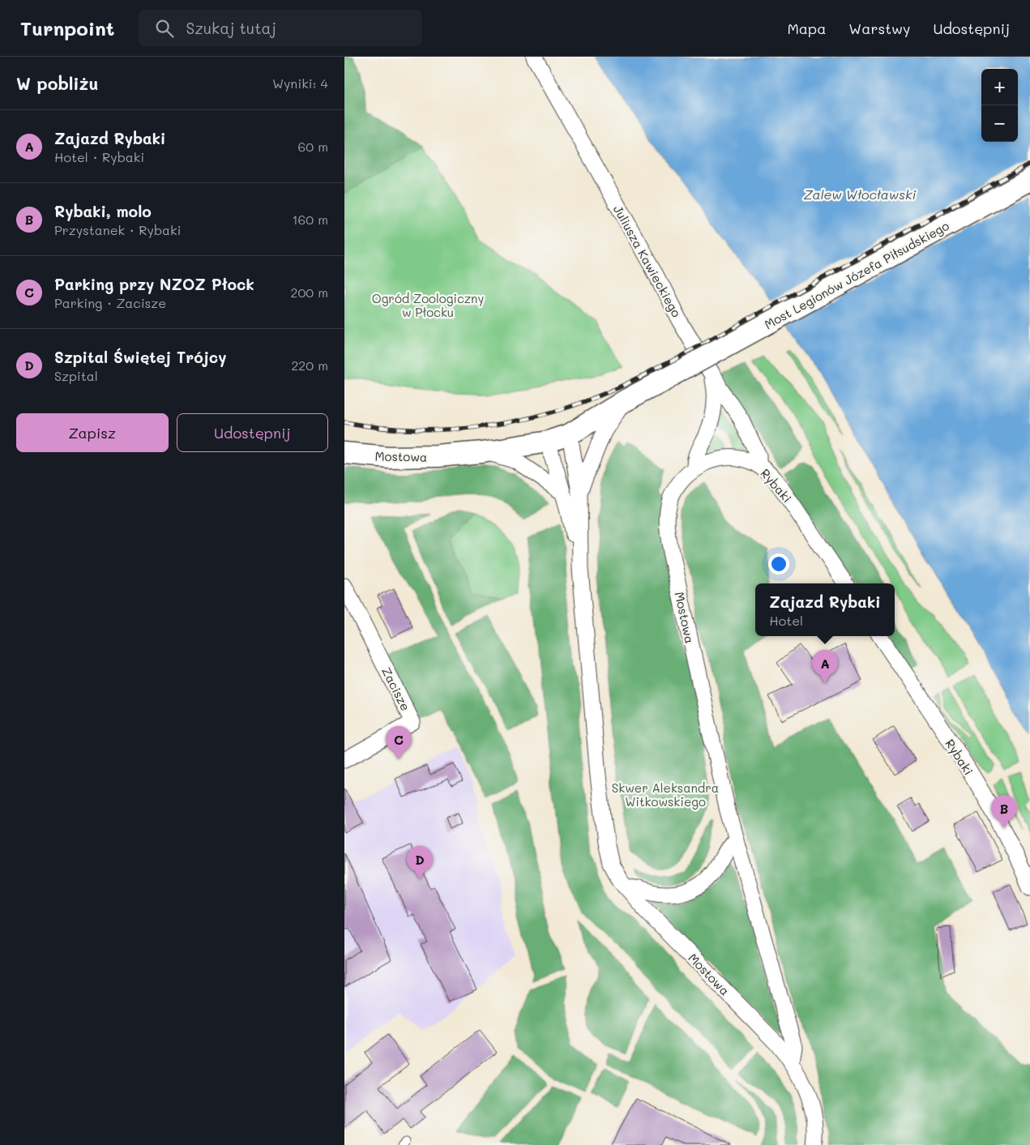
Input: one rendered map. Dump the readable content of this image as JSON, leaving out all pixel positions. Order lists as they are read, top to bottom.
{
  "streets": {
    "main road": ["Most Legionów Józefa Piłsudskiego", "Mostowa"],
    "street": ["Juliusza Kawieckiego", "Rybaki", "Zacisze"]
  },
  "crossings": [
    ["Juliusza Kawieckiego", "Mostowa"],
    ["Juliusza Kawieckiego", "Rybaki"],
    ["Most Legionów Józefa Piłsudskiego", "Mostowa"],
    ["Mostowa", "Rybaki"]
  ],
  "water": ["Zalew Włocławski"],
  "parks": ["Ogród Zoologiczny w Płocku", "Skwer Aleksandra Witkowskiego"],
  "page": {
    "header": "Turnpoint",
    "search": "Szukaj tutaj",
    "nav": ["Mapa", "Warstwy", "Udostępnij"],
    "heading": ["W pobliżu", "Wyniki: 4"],
    "map_buttons": ["+", "−"],
    "list": [
      {
        "mark": "A",
        "name": "Zajazd Rybaki",
        "note": "Hotel · Rybaki",
        "value": "60 m"
      },
      {
        "mark": "B",
        "name": "Rybaki, molo",
        "note": "Przystanek · Rybaki",
        "value": "160 m"
      },
      {
        "mark": "C",
        "name": "Parking przy NZOZ Płock",
        "note": "Parking · Zacisze",
        "value": "200 m"
      },
      {
        "mark": "D",
        "name": "Szpital Świętej Trójcy",
        "note": "Szpital",
        "value": "220 m"
      }
    ],
    "buttons": ["Zapisz", "Udostępnij"],
    "popup": ["Zajazd Rybaki", "Hotel"],
    "pins": [
      "A",
      "C",
      "B",
      "D"
    ]
  }
}
